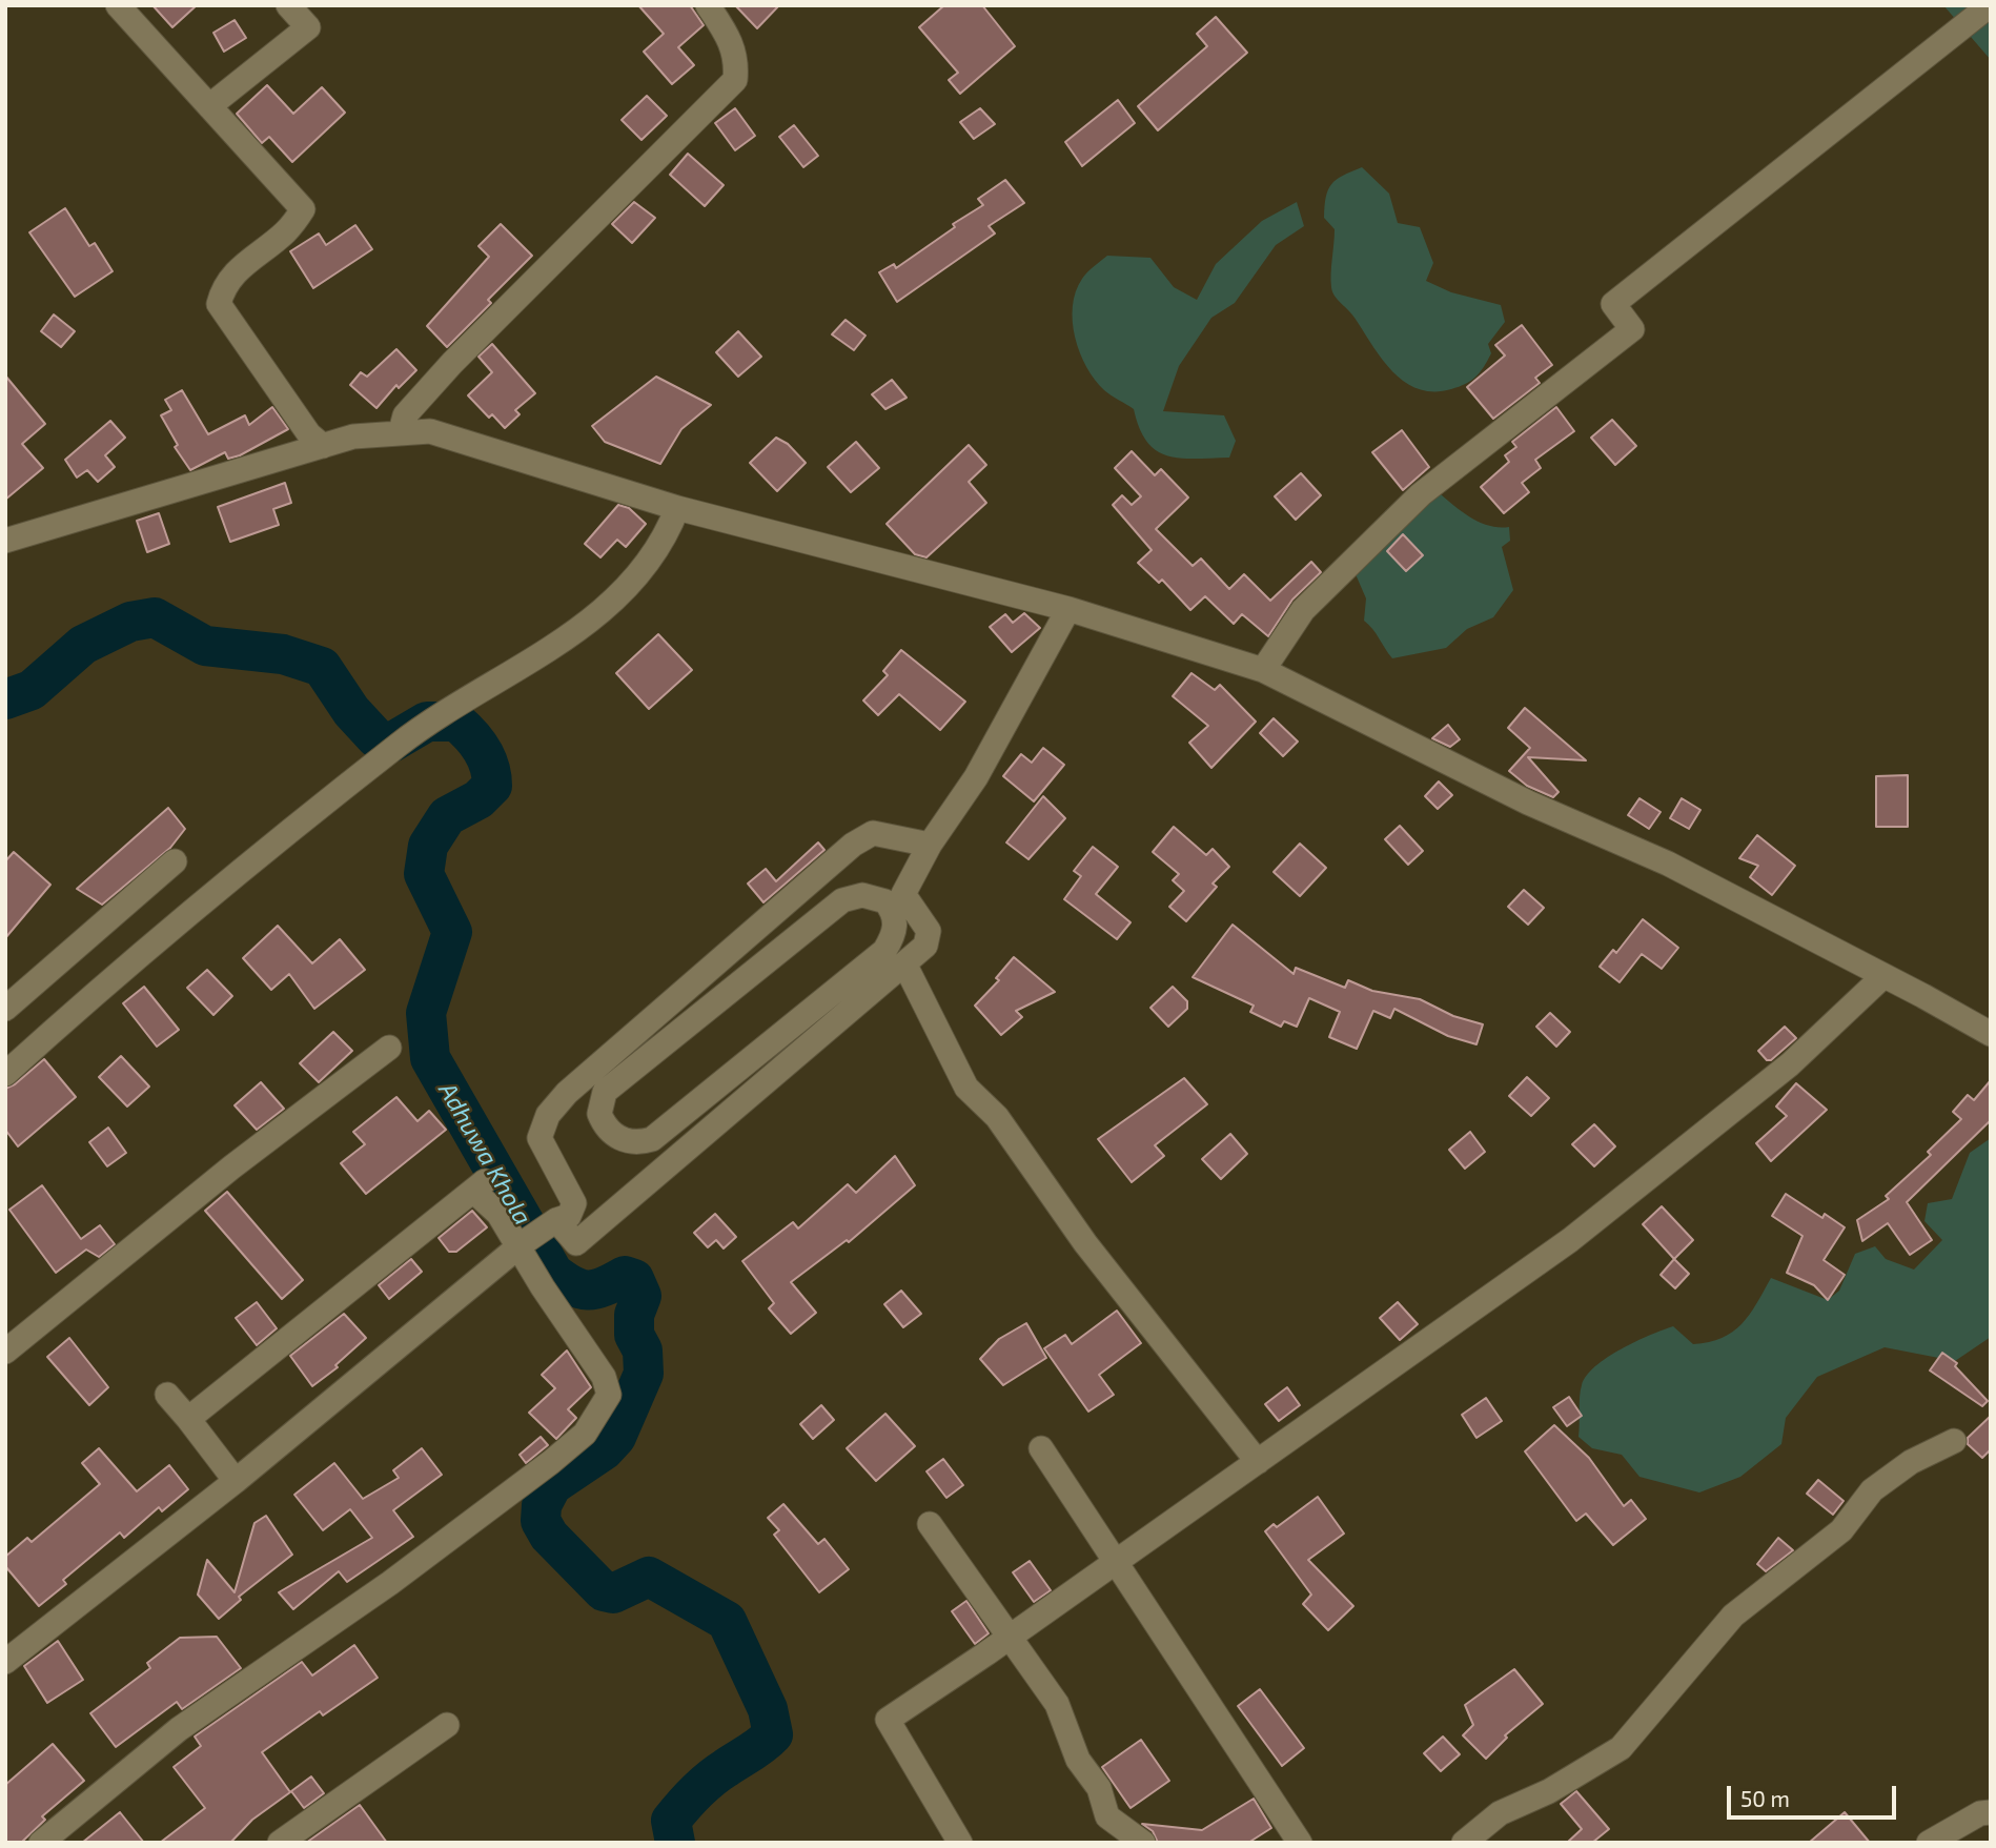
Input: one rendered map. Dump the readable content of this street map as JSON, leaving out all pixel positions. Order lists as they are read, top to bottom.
{
  "water": ["Adhuwa Khola"],
  "scale_bar": "50 m"
}
